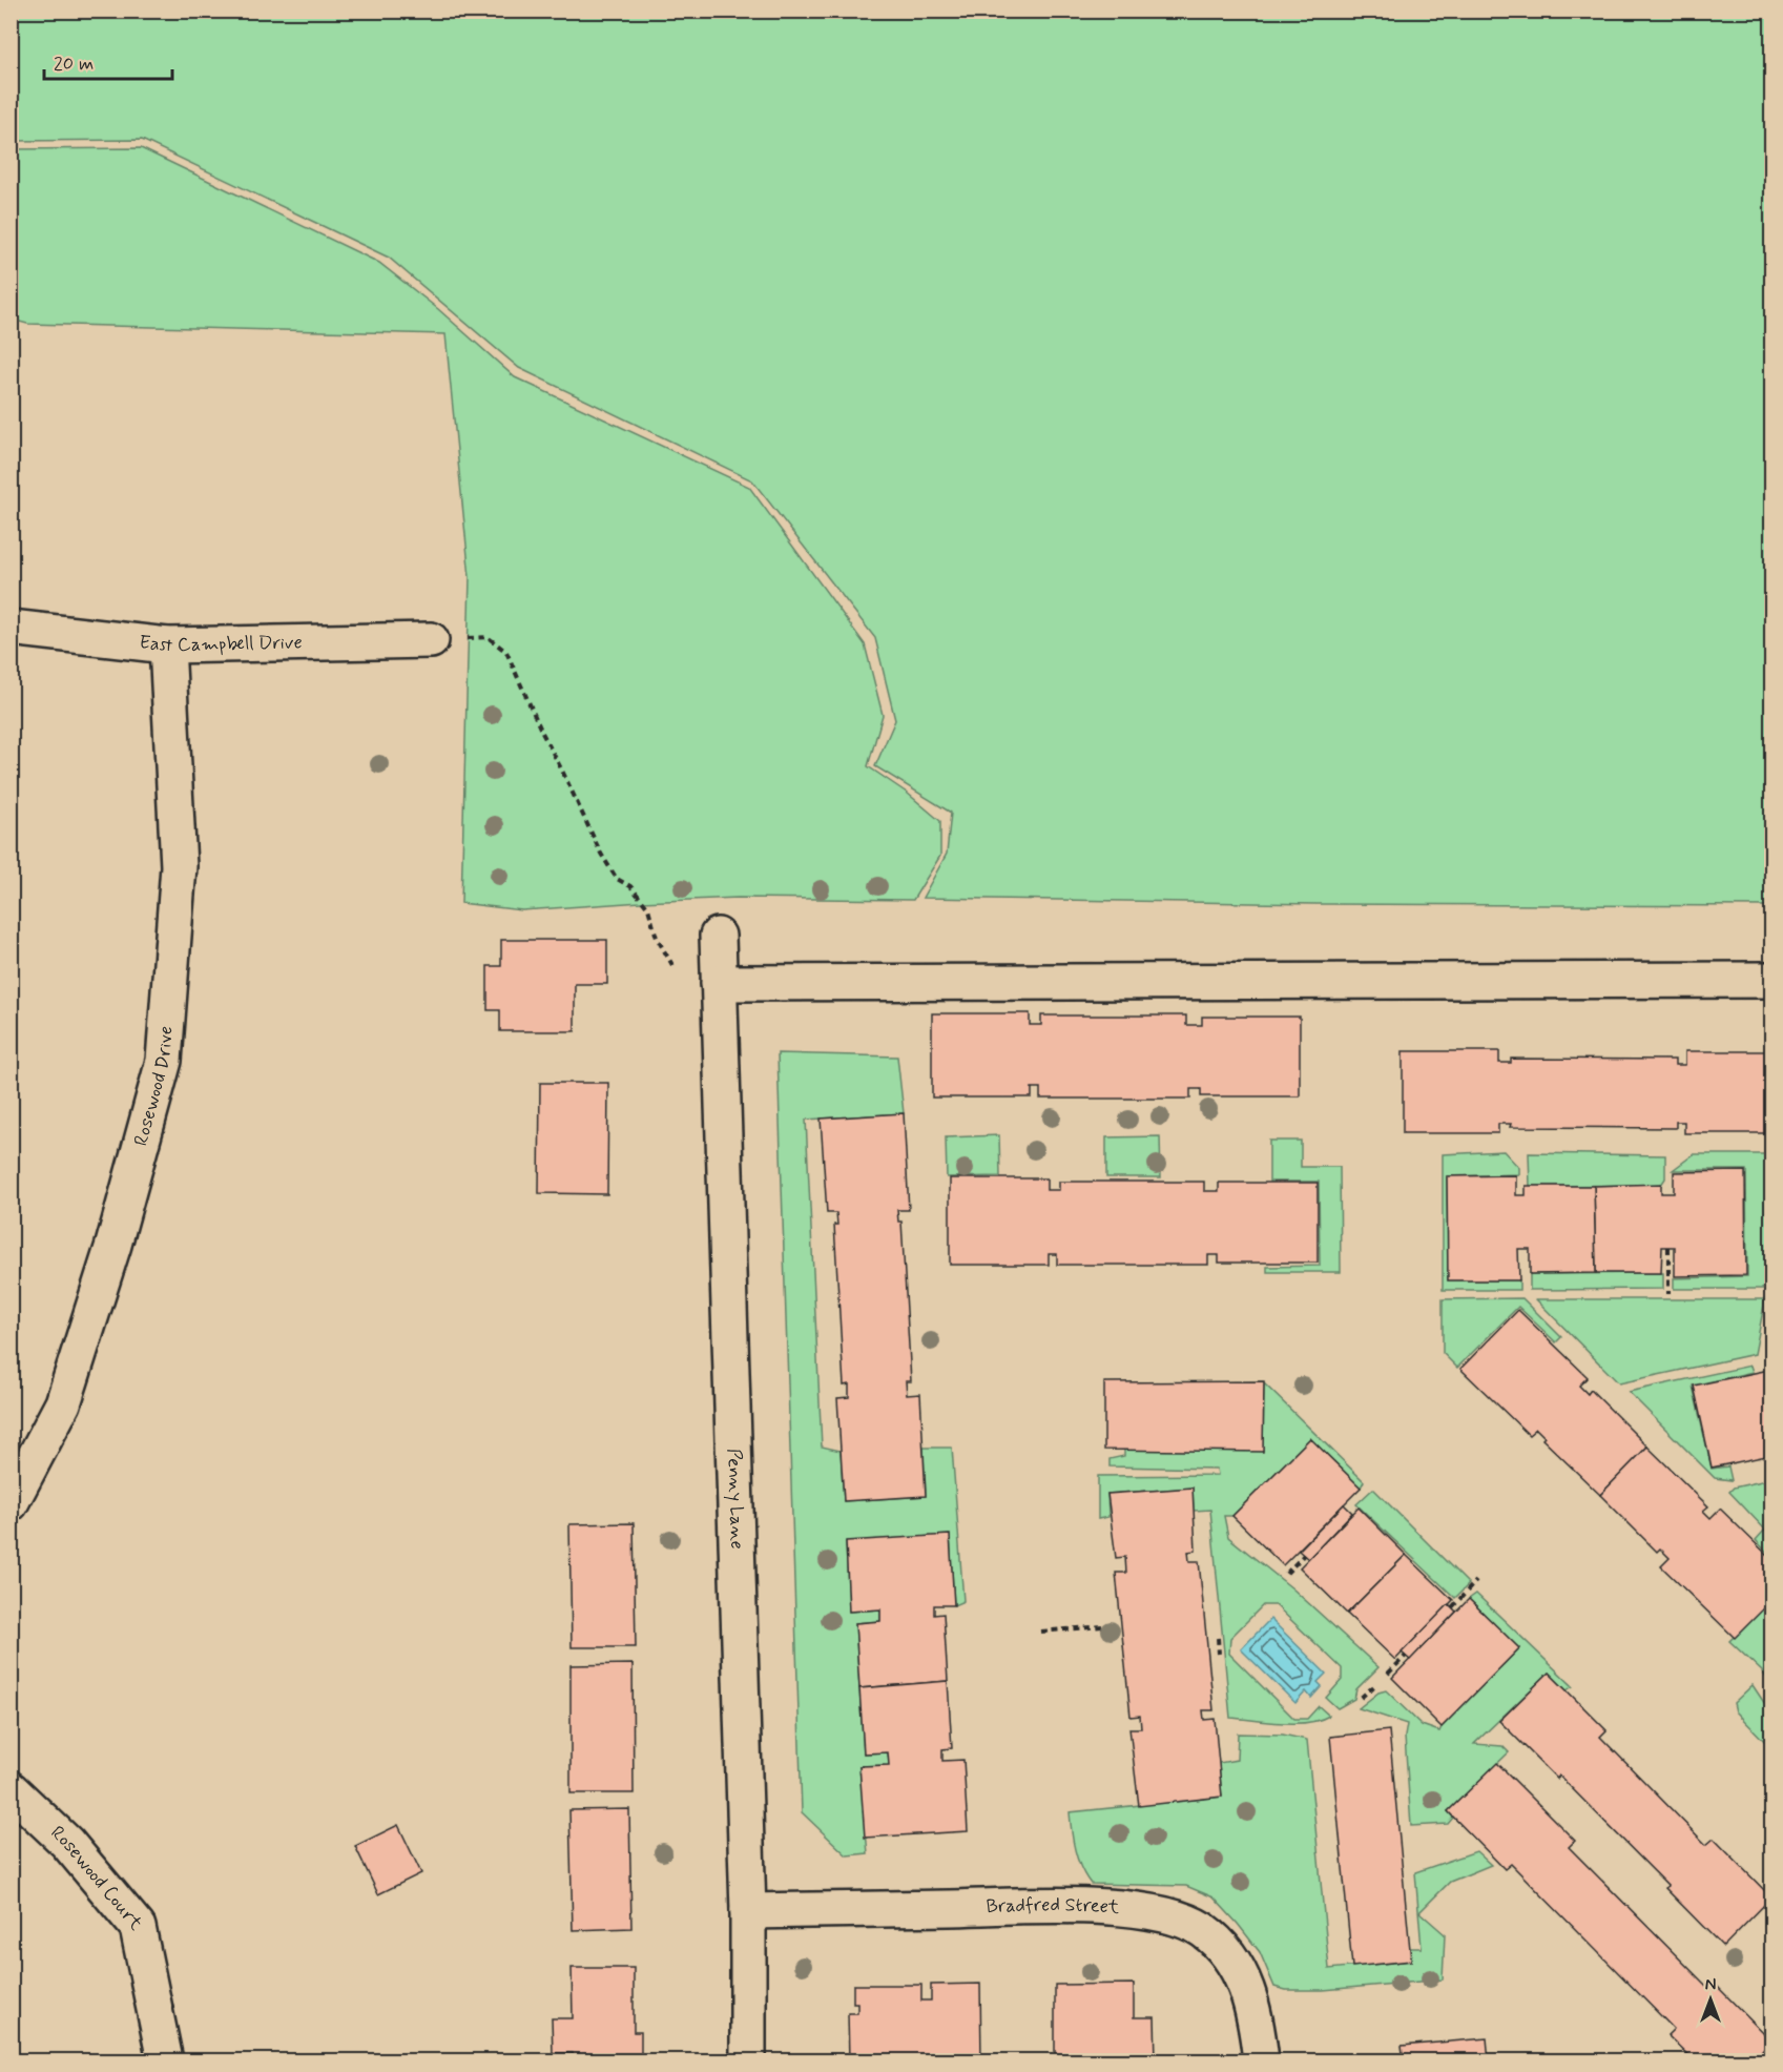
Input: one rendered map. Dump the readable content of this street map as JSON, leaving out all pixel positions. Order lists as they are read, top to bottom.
{
  "streets": {
    "street": [
      "East Campbell Drive",
      "Rosewood Drive",
      "Penny Lane",
      "Rosewood Court",
      "Bradfred Street"
    ]
  },
  "crossings": [
    ["East Campbell Drive", "Rosewood Drive"],
    ["Penny Lane", "Bradfred Street"]
  ],
  "scale_bar": "20 m",
  "north": "top"
}
